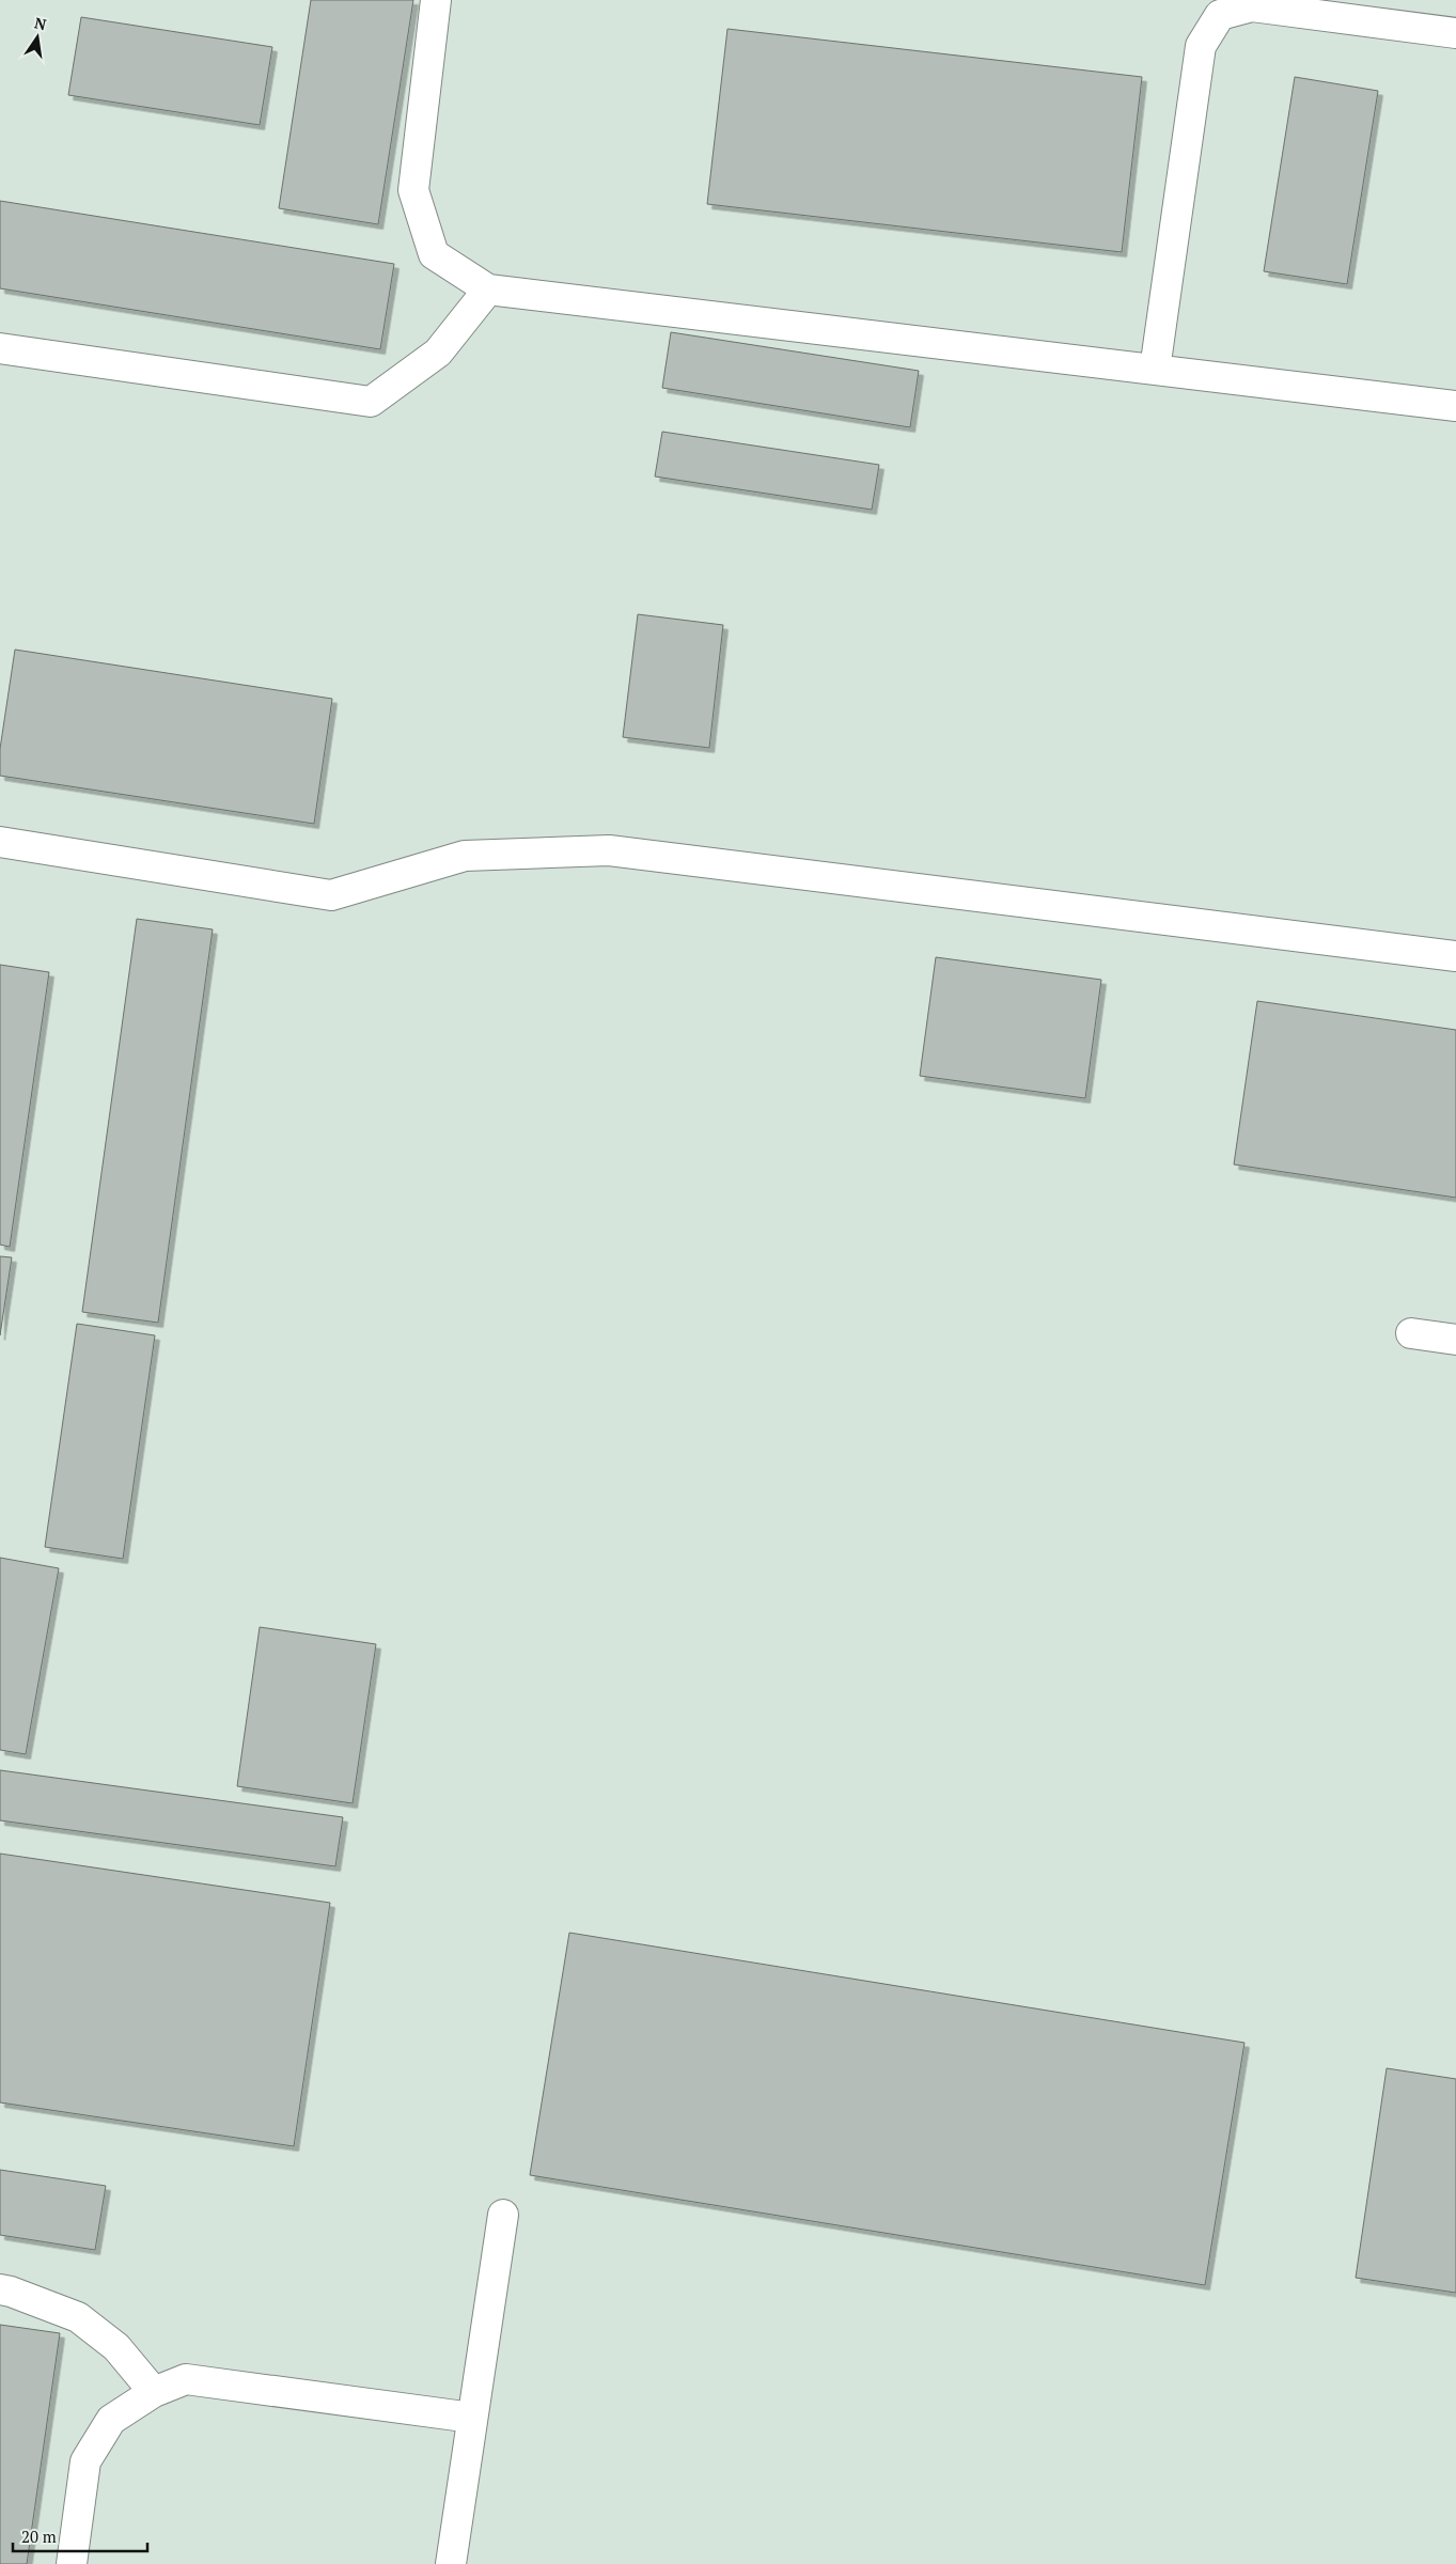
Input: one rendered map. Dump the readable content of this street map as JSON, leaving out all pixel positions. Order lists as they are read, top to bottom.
{
  "scale_bar": "20 m",
  "north": "top"
}
